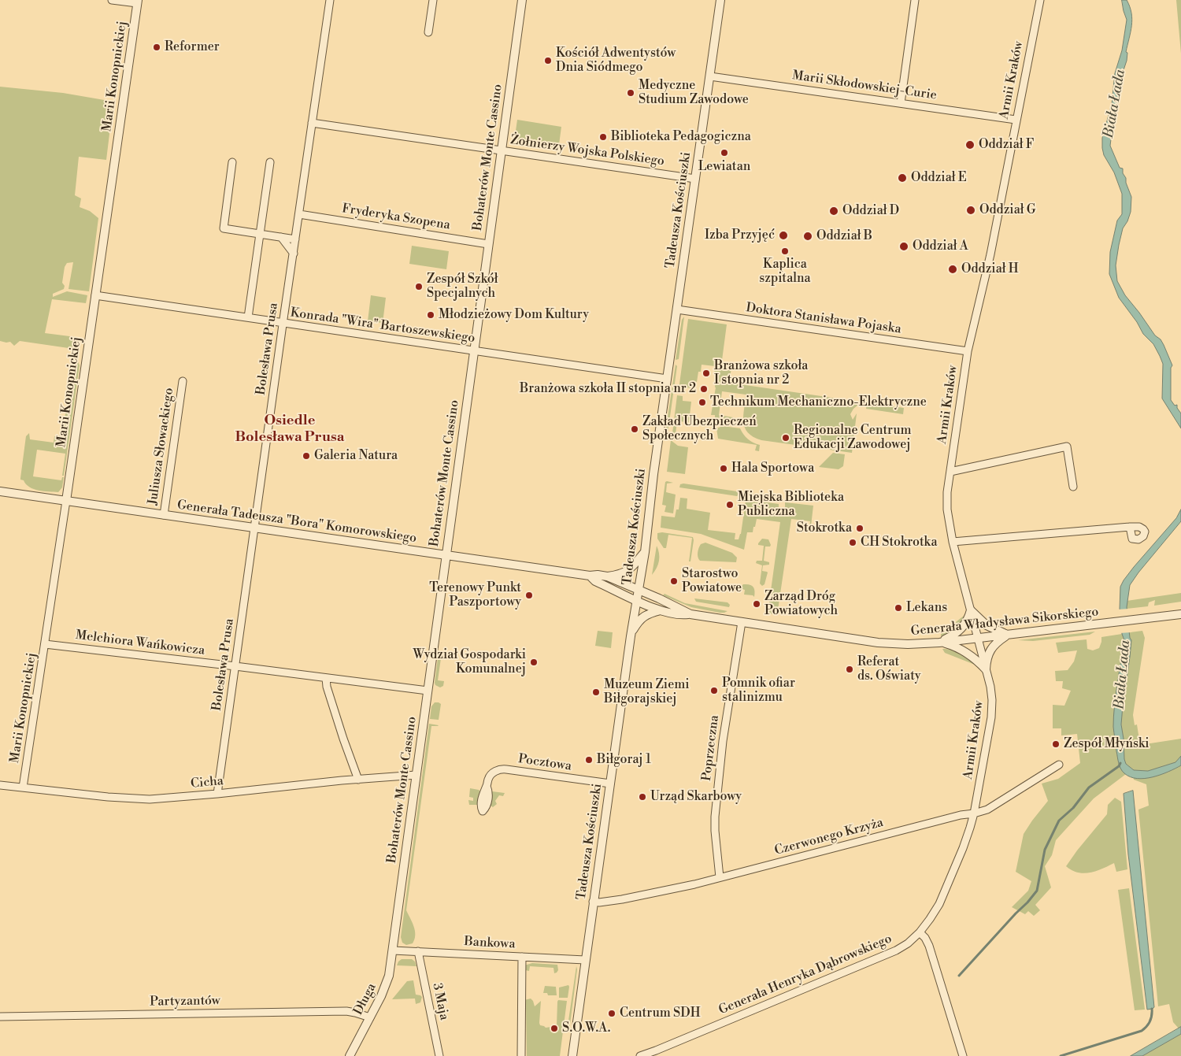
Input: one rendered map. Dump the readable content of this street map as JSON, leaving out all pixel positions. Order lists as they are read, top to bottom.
{
  "streets": {
    "street": [
      "Marii Konopnickiej",
      "Armii Kraków",
      "Marii Skłodowskiej-Curie",
      "Żołnierzy Wojska Polskiego",
      "Bohaterów Monte Cassino",
      "Tadeusza Kościuszki",
      "Fryderyka Szopena",
      "Doktora Stanisława Pojaska",
      "Konrada \"Wira\" Bartoszewskiego",
      "Bolesława Prusa",
      "Juliusza Słowackiego",
      "Generała Tadeusza \"Bora\" Komorowskiego",
      "Generała Władysława Sikorskiego",
      "Melchiora Wańkowicza",
      "Poprzeczna",
      "Pocztowa",
      "Cicha",
      "Czerwonego Krzyża",
      "Bankowa",
      "Generała Henryka Dąbrowskiego",
      "Długa",
      "Partyzantów",
      "3 Maja"
    ]
  },
  "crossings": [
    ["Marii Konopnickiej", "Konrada \"Wira\" Bartoszewskiego"],
    ["Marii Konopnickiej", "Generała Tadeusza \"Bora\" Komorowskiego"],
    ["Marii Konopnickiej", "Melchiora Wańkowicza"],
    ["Marii Konopnickiej", "Cicha"],
    ["Armii Kraków", "Marii Skłodowskiej-Curie"],
    ["Armii Kraków", "Doktora Stanisława Pojaska"],
    ["Armii Kraków", "Generała Władysława Sikorskiego"],
    ["Armii Kraków", "Czerwonego Krzyża"],
    ["Armii Kraków", "Generała Henryka Dąbrowskiego"],
    ["Marii Skłodowskiej-Curie", "Tadeusza Kościuszki"],
    ["Żołnierzy Wojska Polskiego", "Bohaterów Monte Cassino"],
    ["Żołnierzy Wojska Polskiego", "Tadeusza Kościuszki"],
    ["Żołnierzy Wojska Polskiego", "Bolesława Prusa"],
    ["Bohaterów Monte Cassino", "Fryderyka Szopena"],
    ["Bohaterów Monte Cassino", "Konrada \"Wira\" Bartoszewskiego"],
    ["Bohaterów Monte Cassino", "Generała Tadeusza \"Bora\" Komorowskiego"],
    ["Bohaterów Monte Cassino", "Melchiora Wańkowicza"],
    ["Bohaterów Monte Cassino", "Cicha"],
    ["Bohaterów Monte Cassino", "Bankowa"],
    ["Bohaterów Monte Cassino", "Długa"],
    ["Tadeusza Kościuszki", "Doktora Stanisława Pojaska"],
    ["Tadeusza Kościuszki", "Konrada \"Wira\" Bartoszewskiego"],
    ["Tadeusza Kościuszki", "Generała Tadeusza \"Bora\" Komorowskiego"],
    ["Tadeusza Kościuszki", "Generała Władysława Sikorskiego"],
    ["Tadeusza Kościuszki", "Pocztowa"],
    ["Tadeusza Kościuszki", "Czerwonego Krzyża"],
    ["Tadeusza Kościuszki", "Bankowa"],
    ["Fryderyka Szopena", "Bolesława Prusa"],
    ["Konrada \"Wira\" Bartoszewskiego", "Bolesława Prusa"],
    ["Bolesława Prusa", "Generała Tadeusza \"Bora\" Komorowskiego"],
    ["Bolesława Prusa", "Melchiora Wańkowicza"],
    ["Bolesława Prusa", "Cicha"],
    ["Juliusza Słowackiego", "Generała Tadeusza \"Bora\" Komorowskiego"],
    ["Generała Tadeusza \"Bora\" Komorowskiego", "Generała Władysława Sikorskiego"],
    ["Generała Władysława Sikorskiego", "Poprzeczna"],
    ["Poprzeczna", "Czerwonego Krzyża"],
    ["Czerwonego Krzyża", "Generała Henryka Dąbrowskiego"],
    ["Bankowa", "Długa"],
    ["Bankowa", "3 Maja"],
    ["Długa", "Partyzantów"]
  ],
  "districts": ["Osiedle Bolesława Prusa"],
  "water": ["Biała Łada"],
  "places": [
    "Reformer",
    "Kościół Adwentystów Dnia Siódmego",
    "Medyczne Studium Zawodowe",
    "Biblioteka Pedagogiczna",
    "Oddział F",
    "Lewiatan",
    "Oddział E",
    "Oddział G",
    "Oddział D",
    "Izba Przyjęć",
    "Oddział B",
    "Oddział A",
    "Kaplica szpitalna",
    "Oddział H",
    "Zespół Szkół Specjalnych",
    "Młodzieżowy Dom Kultury",
    "Branżowa szkoła I stopnia nr 2",
    "Branżowa szkoła II stopnia nr 2",
    "Technikum Mechaniczno-Elektryczne",
    "Zakład Ubezpieczeń Społecznych",
    "Regionalne Centrum Edukacji Zawodowej",
    "Galeria Natura",
    "Hala Sportowa",
    "Miejska Biblioteka Publiczna",
    "Stokrotka",
    "CH Stokrotka",
    "Starostwo Powiatowe",
    "Terenowy Punkt Paszportowy",
    "Zarząd Dróg Powiatowych",
    "Lekans",
    "Wydział Gospodarki Komunalnej",
    "Referat ds. Oświaty",
    "Pomnik ofiar stalinizmu",
    "Muzeum Ziemi Biłgorajskiej",
    "Zespół Młyński",
    "Biłgoraj 1",
    "Urząd Skarbowy",
    "Centrum SDH",
    "S.O.W.A."
  ]
}
